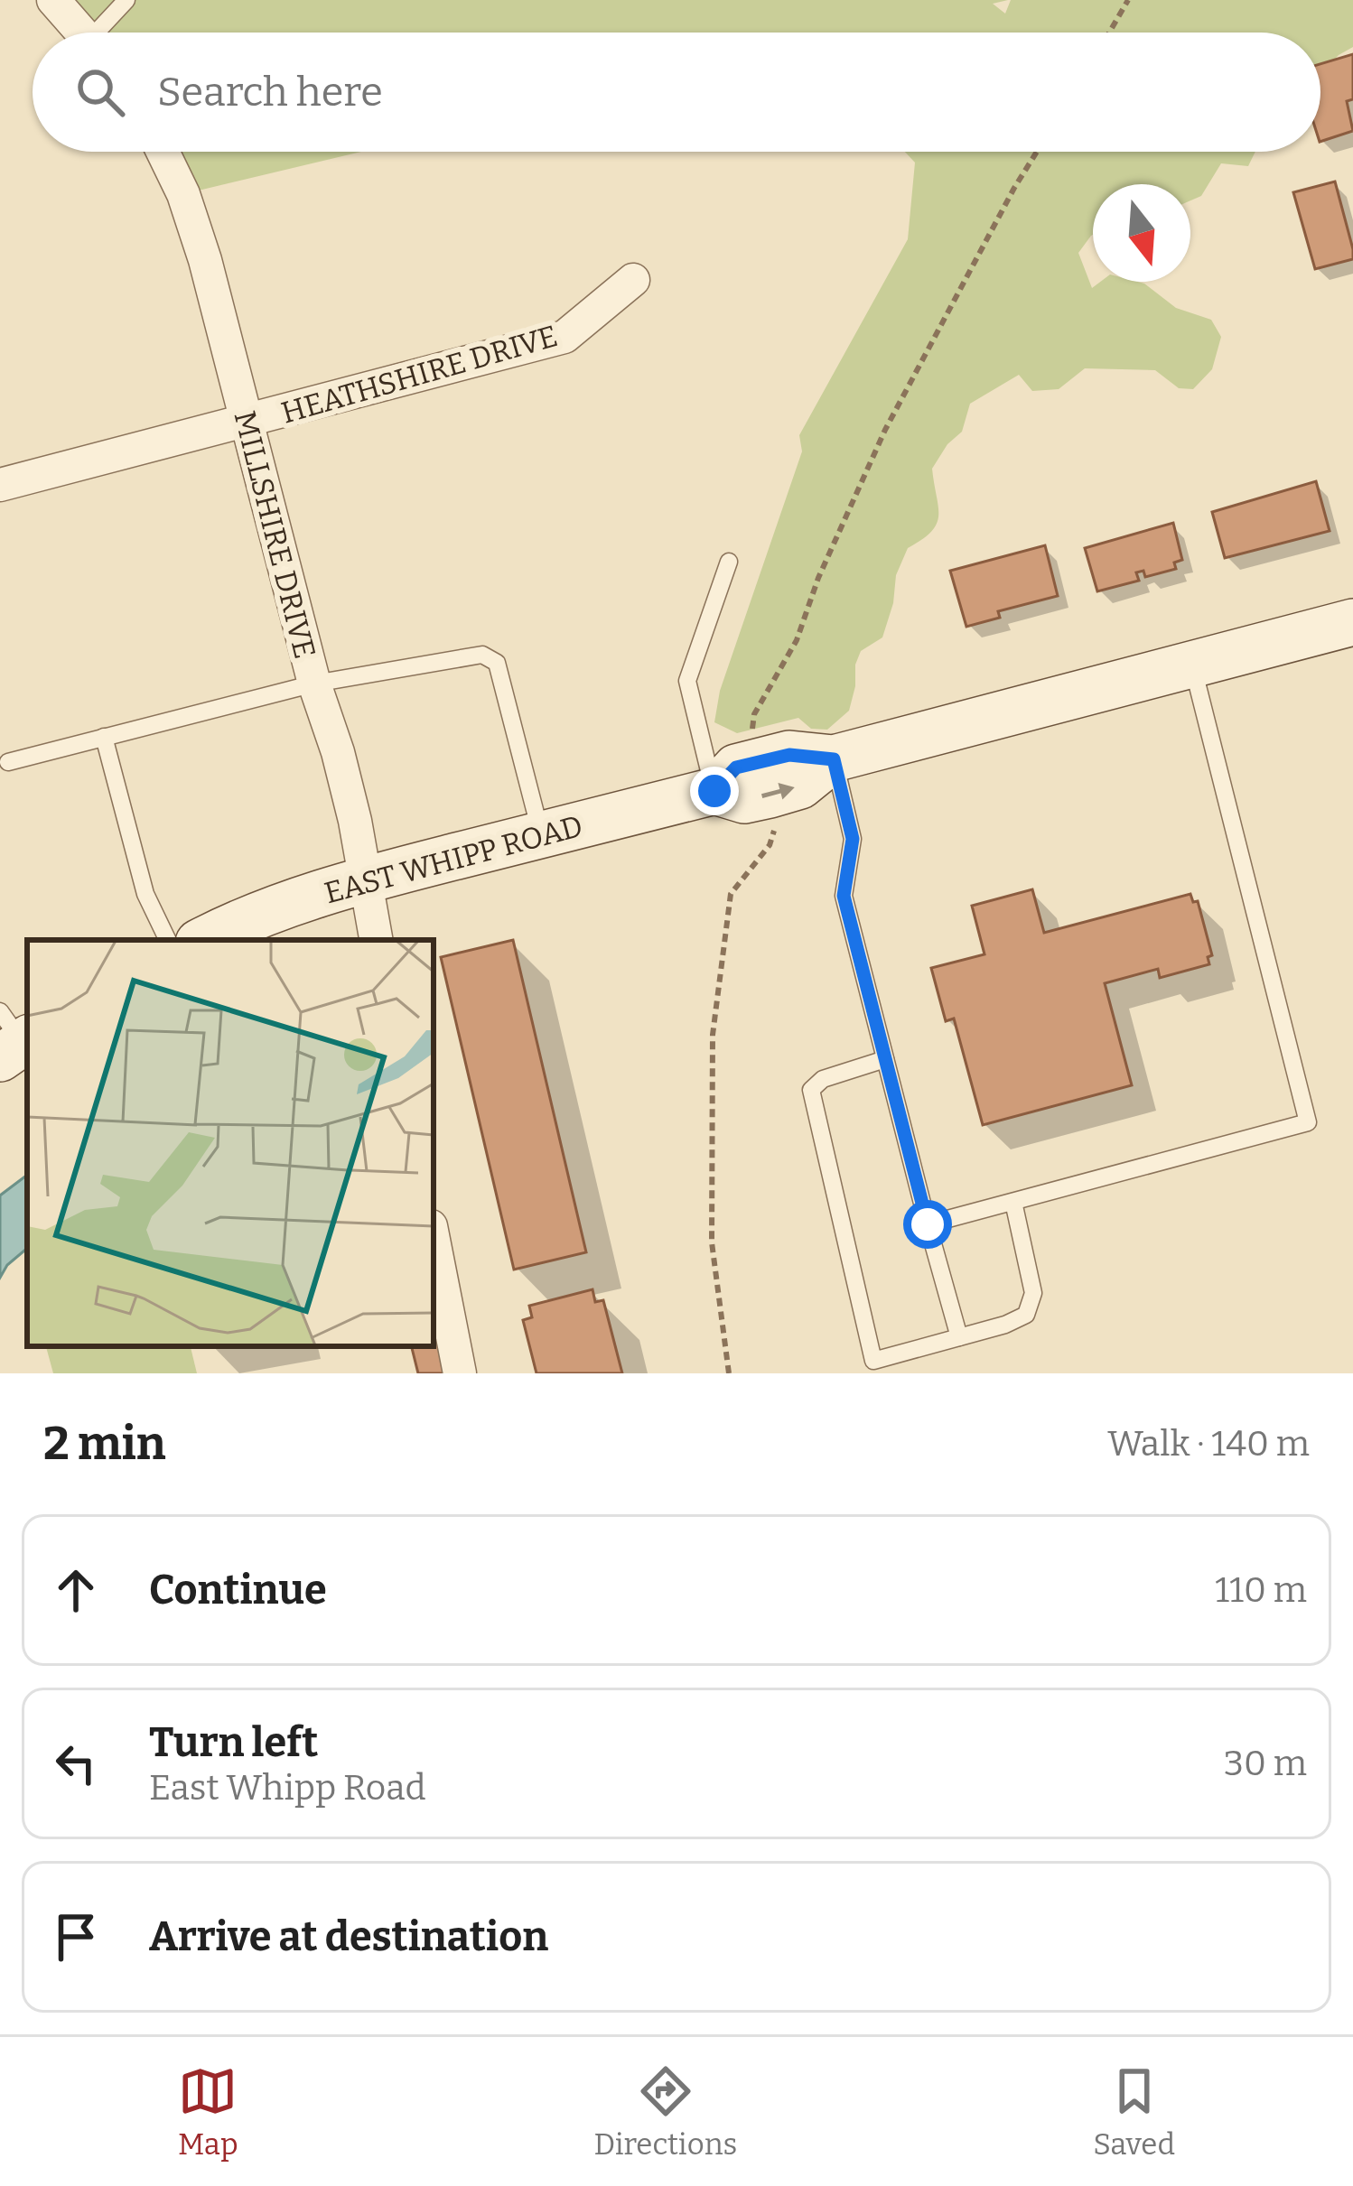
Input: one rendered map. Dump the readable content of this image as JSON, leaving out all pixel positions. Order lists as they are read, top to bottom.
{
  "streets": {
    "main road": ["EAST WHIPP ROAD"],
    "street": ["HEATHSHIRE DRIVE", "MILLSHIRE DRIVE"]
  },
  "crossings": [
    ["HEATHSHIRE DRIVE", "MILLSHIRE DRIVE"],
    ["MILLSHIRE DRIVE", "EAST WHIPP ROAD"]
  ],
  "north": "bottom",
  "page": {
    "search": "Search here",
    "heading": ["2 min", "Walk · 140 m"],
    "list": [
      ["Continue", "110 m"],
      ["Turn left", "East Whipp Road", "30 m"],
      "Arrive at destination"
    ],
    "nav": ["Map", "Directions", "Saved"]
  }
}
